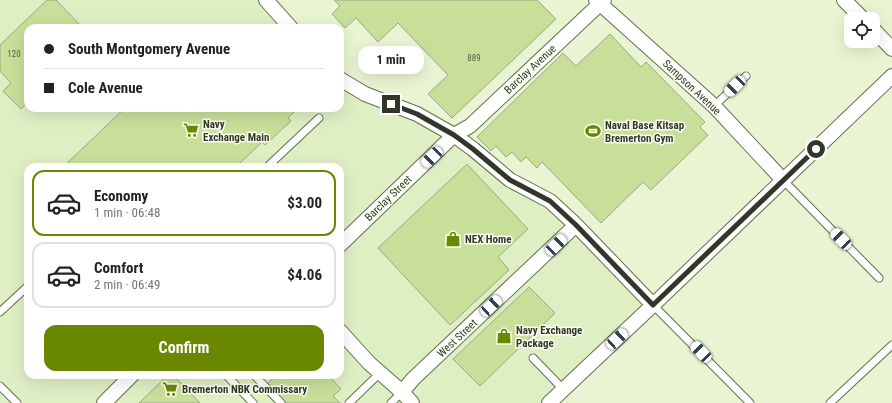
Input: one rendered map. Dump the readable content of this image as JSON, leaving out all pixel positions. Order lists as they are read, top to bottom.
{
  "streets": {
    "street": [
      "Barclay Avenue",
      "Sampson Avenue",
      "Barclay Street",
      "West Street"
    ]
  },
  "crossings": [
    ["Barclay Avenue", "Sampson Avenue"],
    ["Barclay Avenue", "Barclay Street"]
  ],
  "places": {
    "supermarket": ["Navy Exchange Main", "Bremerton NBK Commissary"],
    "sports": ["Naval Base Kitsap Bremerton Gym"],
    "shop": ["NEX Home", "Navy Exchange Package"]
  },
  "house_numbers": ["120", "889"],
  "page": {
    "banner": ["South Montgomery Avenue", "Cole Avenue"],
    "bubble": "1 min",
    "list": [
      {
        "name": "Economy",
        "note": "1 min · 06:48",
        "value": "$3.00"
      },
      {
        "name": "Comfort",
        "note": "2 min · 06:49",
        "value": "$4.06"
      }
    ],
    "buttons": "Confirm"
  }
}
